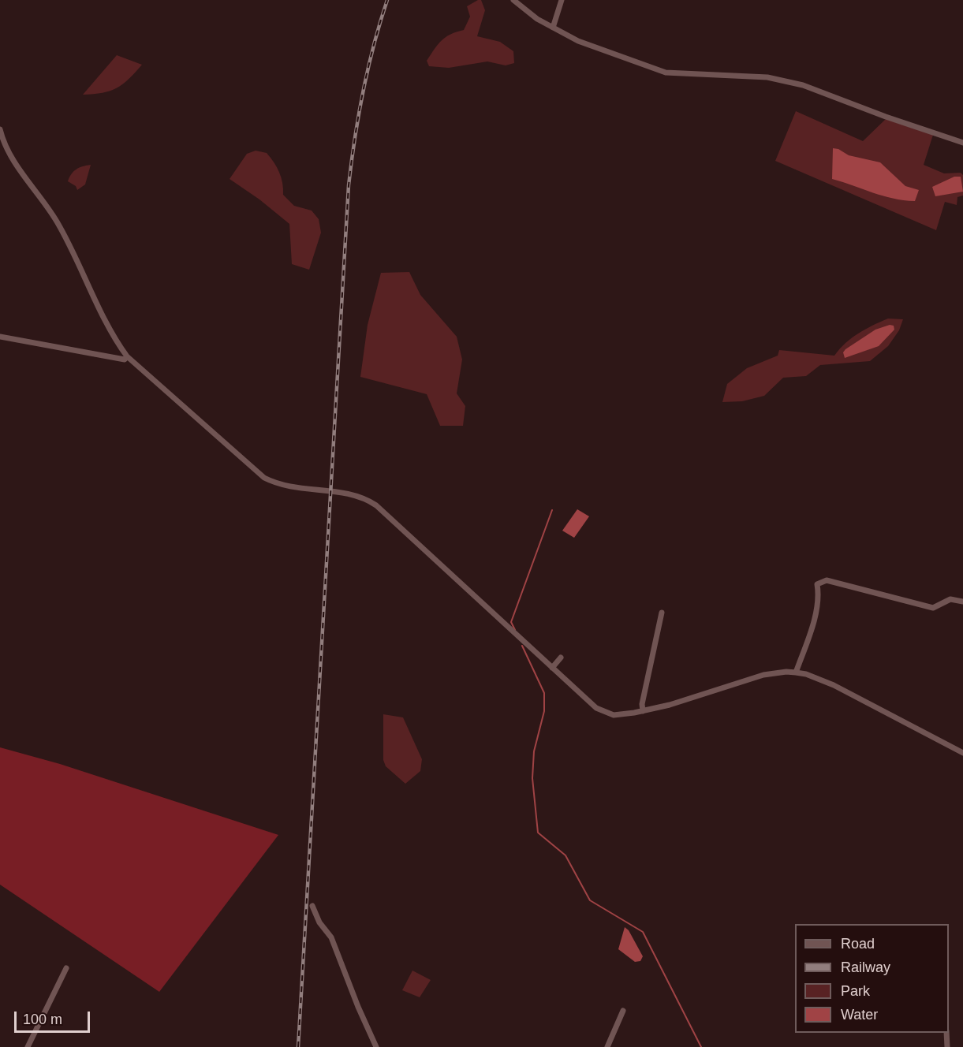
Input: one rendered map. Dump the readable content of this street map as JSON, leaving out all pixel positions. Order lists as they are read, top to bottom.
{
  "legend": [
    "Road",
    "Railway",
    "Park",
    "Water"
  ],
  "scale_bar": "100 m"
}
